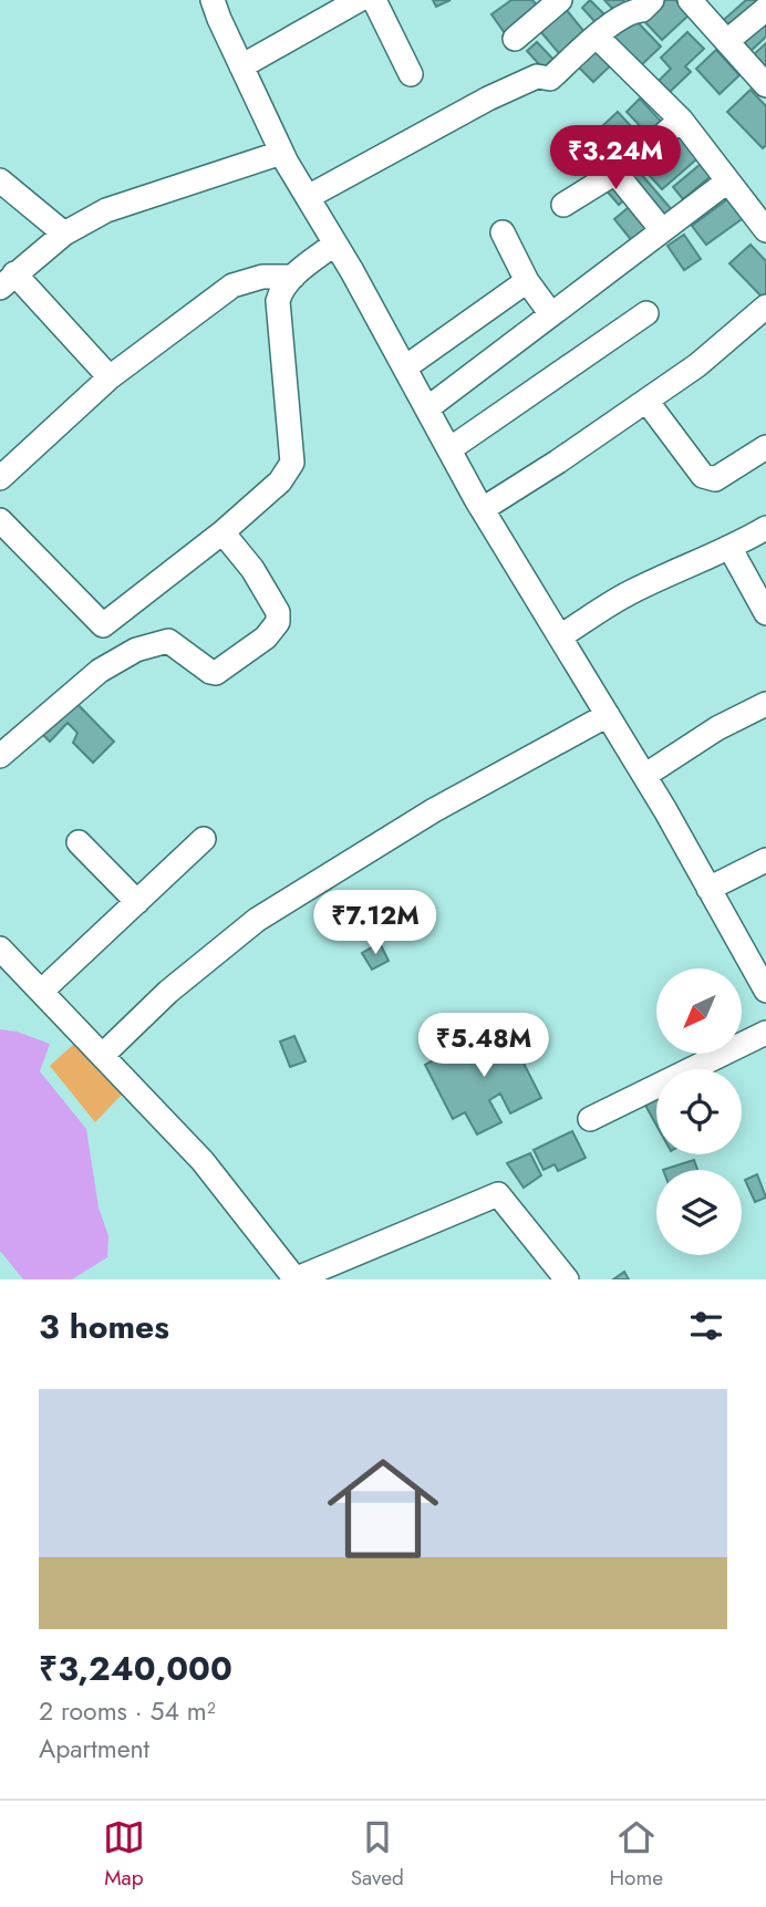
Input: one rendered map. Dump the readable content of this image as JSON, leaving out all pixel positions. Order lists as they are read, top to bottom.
{
  "north": "bottom left",
  "page": {
    "price": ["₹3.24M", "₹7.12M", "₹5.48M"],
    "heading": "3 homes",
    "list": [
      {
        "name": "₹3,240,000",
        "note": "2 rooms · 54 m² · Apartment"
      }
    ],
    "tabs": ["Map", "Saved", "Home"]
  }
}
